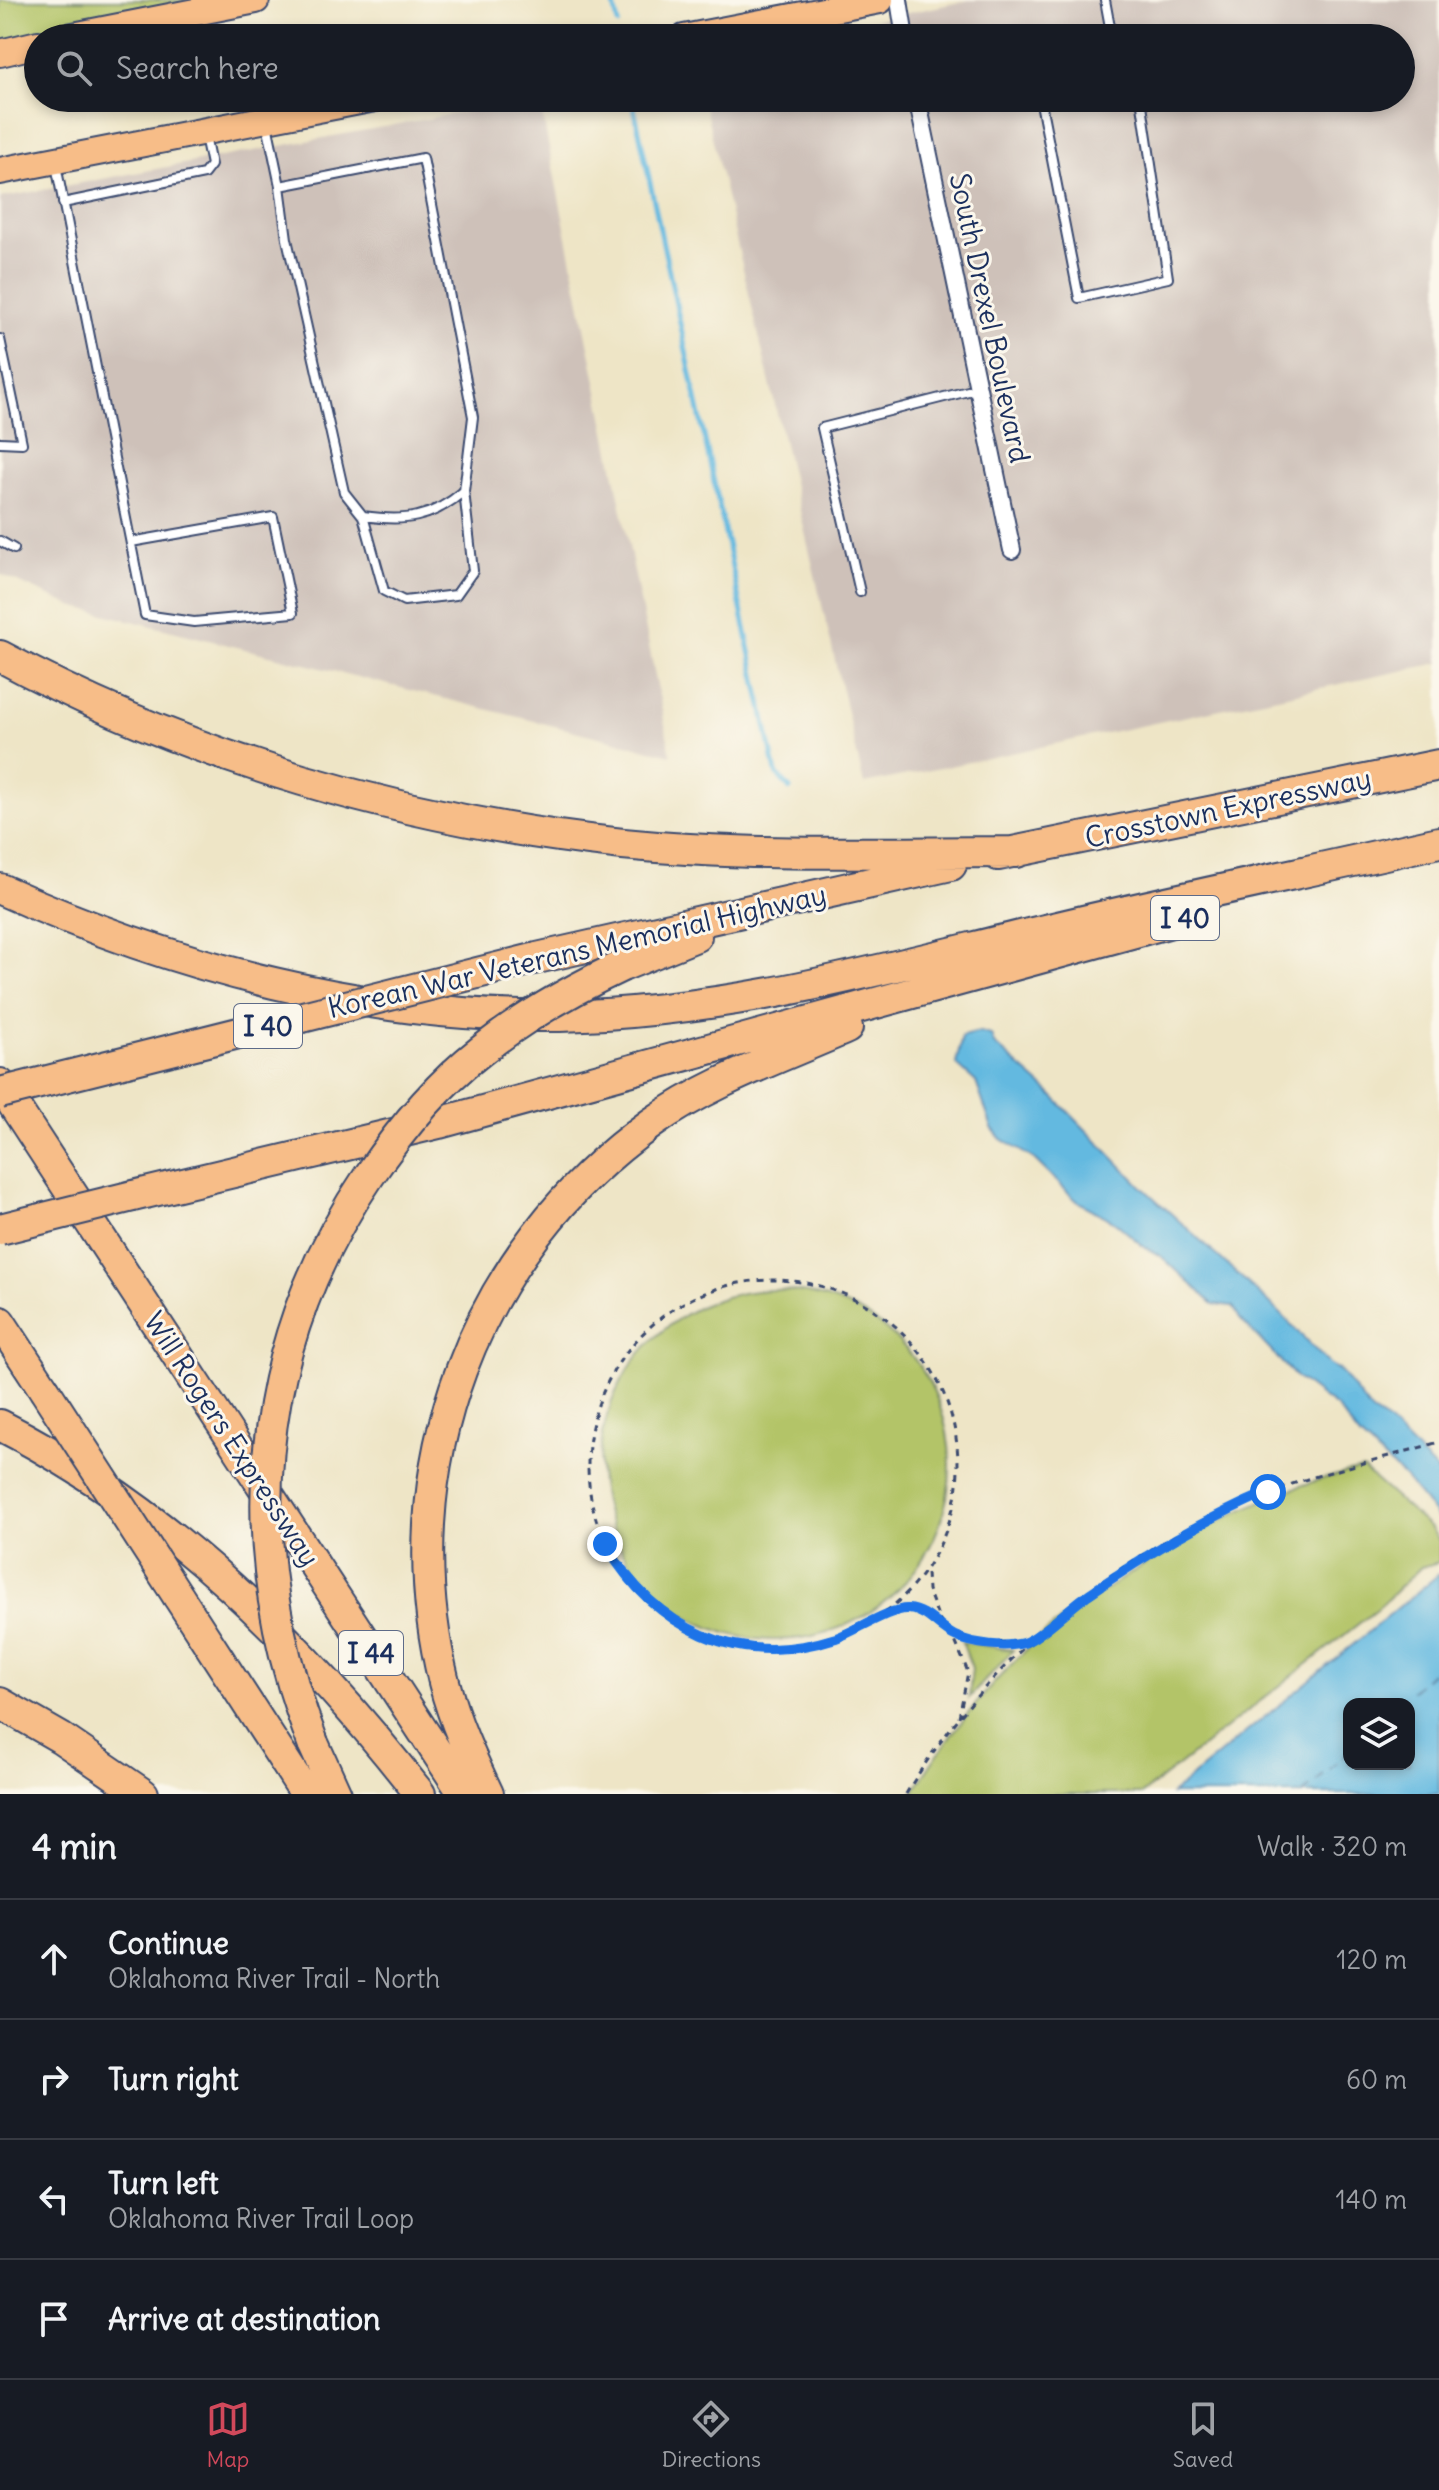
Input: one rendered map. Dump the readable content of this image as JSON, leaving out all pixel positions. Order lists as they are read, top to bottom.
{
  "streets": {
    "highway": [
      "Crosstown Expressway",
      "I 40",
      "Korean War Veterans Memorial Highway",
      "Will Rogers Expressway",
      "I 44"
    ],
    "street": ["South Drexel Boulevard"]
  },
  "crossings": [
    ["Crosstown Expressway", "Korean War Veterans Memorial Highway"]
  ],
  "page": {
    "search": "Search here",
    "heading": ["4 min", "Walk · 320 m"],
    "list": [
      ["Continue", "Oklahoma River Trail - North", "120 m"],
      ["Turn right", "60 m"],
      ["Turn left", "Oklahoma River Trail Loop", "140 m"],
      "Arrive at destination"
    ],
    "nav": ["Map", "Directions", "Saved"]
  }
}
